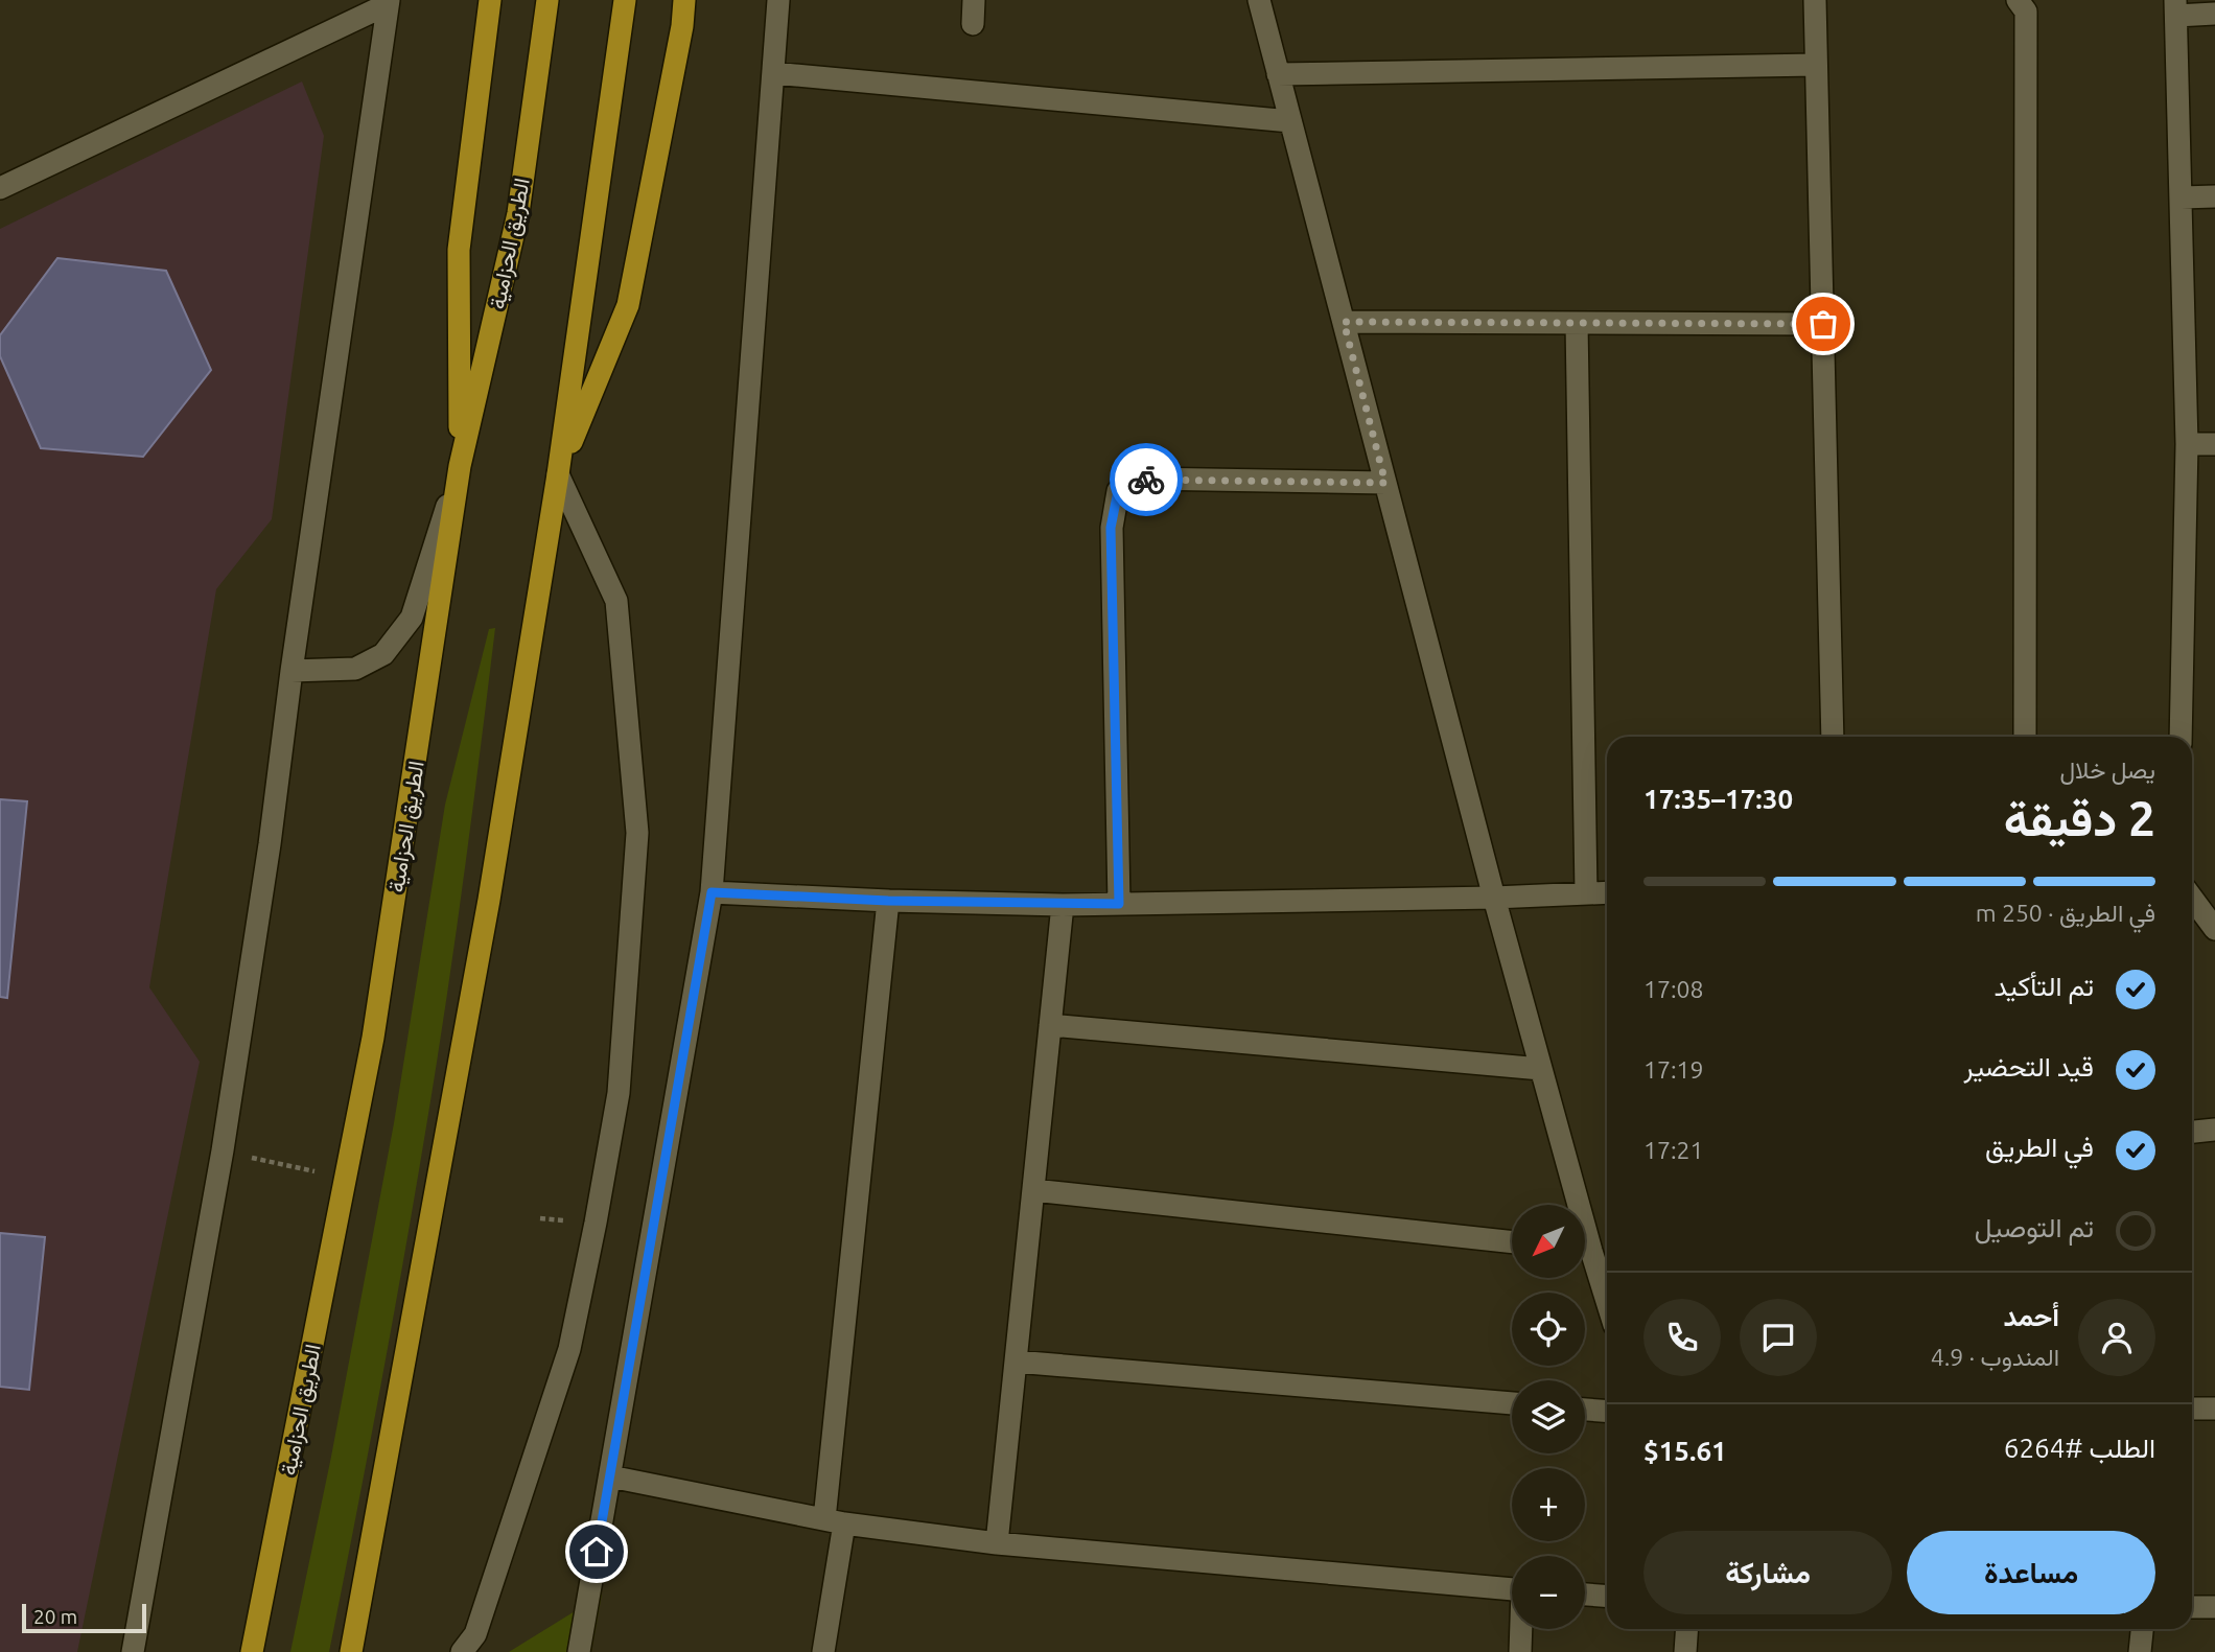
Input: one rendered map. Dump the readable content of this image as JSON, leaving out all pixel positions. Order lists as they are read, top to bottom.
{
  "streets": {
    "highway": ["الطريق الحزامية"]
  },
  "scale_bar": "20 m",
  "north": "bottom left",
  "page": {
    "heading": ["2 دقيقة", "يصل خلال", "17:30–17:35"],
    "panel": [
      "أحمد",
      "المندوب · 4.9",
      "الطلب #6264",
      "$15.61"
    ],
    "bar": "في الطريق · 250 m",
    "list": [
      ["تم التأكيد", "17:08"],
      ["قيد التحضير", "17:19"],
      ["في الطريق", "17:21"],
      "تم التوصيل"
    ],
    "map_buttons": ["+", "−"],
    "buttons": ["مساعدة", "مشاركة"],
    "scale": "20 m"
  }
}
